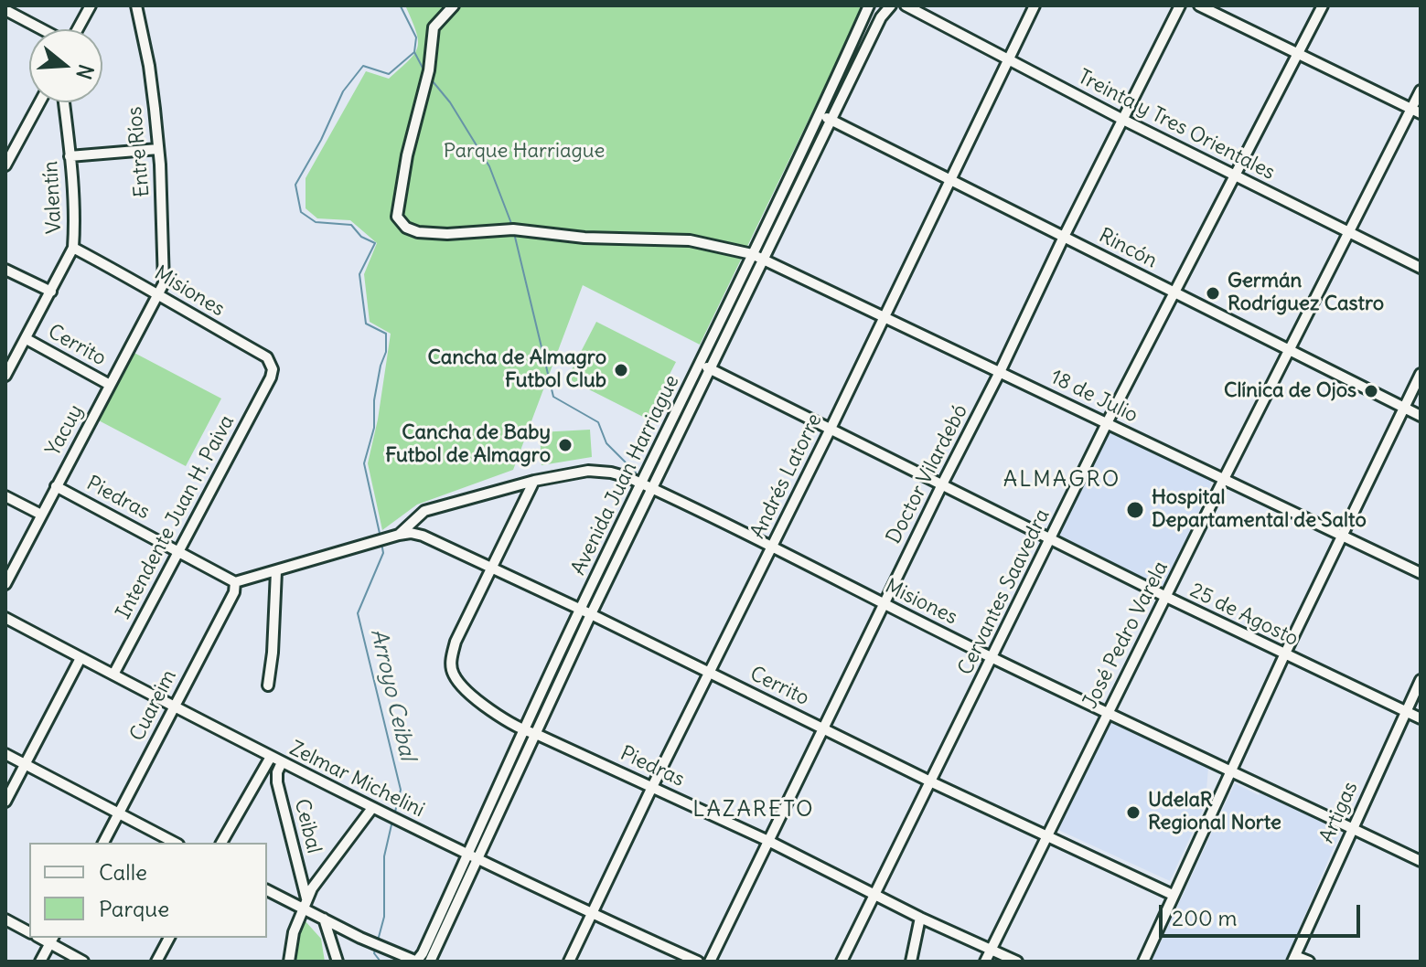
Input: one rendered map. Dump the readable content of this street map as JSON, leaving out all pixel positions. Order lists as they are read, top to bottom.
{
  "streets": {
    "street": [
      "Treinta y Tres Orientales",
      "Entre Ríos",
      "Valentín",
      "Rincón",
      "Misiones",
      "Cerrito",
      "18 de Julio",
      "Yacuy",
      "Doctor Vilardebó",
      "Avenida Juan Harriague",
      "Andrés Latorre",
      "Piedras",
      "Intendente Juan H. Paiva",
      "Cervantes Saavedra",
      "25 de Agosto",
      "José Pedro Varela",
      "Cuareim",
      "Zelmar Michelini",
      "Artigas",
      "Ceibal"
    ]
  },
  "crossings": [
    ["Treinta y Tres Orientales", "Doctor Vilardebó"],
    ["Treinta y Tres Orientales", "Andrés Latorre"],
    ["Treinta y Tres Orientales", "Cervantes Saavedra"],
    ["Treinta y Tres Orientales", "José Pedro Varela"],
    ["Entre Ríos", "Misiones"],
    ["Entre Ríos", "Yacuy"],
    ["Valentín", "Misiones"],
    ["Valentín", "Cerrito"],
    ["Rincón", "Doctor Vilardebó"],
    ["Rincón", "Avenida Juan Harriague"],
    ["Rincón", "Andrés Latorre"],
    ["Rincón", "Cervantes Saavedra"],
    ["Rincón", "José Pedro Varela"],
    ["Misiones", "Cerrito"],
    ["Misiones", "Yacuy"],
    ["Misiones", "Doctor Vilardebó"],
    ["Misiones", "Avenida Juan Harriague"],
    ["Misiones", "Andrés Latorre"],
    ["Misiones", "Intendente Juan H. Paiva"],
    ["Misiones", "Cervantes Saavedra"],
    ["Misiones", "José Pedro Varela"],
    ["Misiones", "Artigas"],
    ["Cerrito", "Yacuy"],
    ["Cerrito", "Doctor Vilardebó"],
    ["Cerrito", "Avenida Juan Harriague"],
    ["Cerrito", "Andrés Latorre"],
    ["Cerrito", "Piedras"],
    ["Cerrito", "Cervantes Saavedra"],
    ["Cerrito", "José Pedro Varela"],
    ["18 de Julio", "Doctor Vilardebó"],
    ["18 de Julio", "Avenida Juan Harriague"],
    ["18 de Julio", "Andrés Latorre"],
    ["18 de Julio", "Cervantes Saavedra"],
    ["18 de Julio", "José Pedro Varela"],
    ["Yacuy", "Piedras"],
    ["Doctor Vilardebó", "Piedras"],
    ["Doctor Vilardebó", "25 de Agosto"],
    ["Avenida Juan Harriague", "Piedras"],
    ["Avenida Juan Harriague", "25 de Agosto"],
    ["Avenida Juan Harriague", "Zelmar Michelini"],
    ["Andrés Latorre", "Piedras"],
    ["Andrés Latorre", "25 de Agosto"],
    ["Andrés Latorre", "Zelmar Michelini"],
    ["Piedras", "Intendente Juan H. Paiva"],
    ["Piedras", "Cervantes Saavedra"],
    ["Piedras", "José Pedro Varela"],
    ["Piedras", "Cuareim"],
    ["Intendente Juan H. Paiva", "Zelmar Michelini"],
    ["Cervantes Saavedra", "25 de Agosto"],
    ["25 de Agosto", "José Pedro Varela"],
    ["25 de Agosto", "Artigas"],
    ["Cuareim", "Zelmar Michelini"],
    ["Zelmar Michelini", "Ceibal"]
  ],
  "districts": ["ALMAGRO", "LAZARETO"],
  "water": ["Arroyo Ceibal"],
  "parks": ["Parque Harriague"],
  "places": [
    "Germán Rodríguez Castro",
    "Cancha de Almagro Futbol Club",
    "Clínica de Ojos",
    "Cancha de Baby Futbol de Almagro",
    "Hospital Departamental de Salto",
    "UdelaR Regional Norte"
  ],
  "legend": ["Calle", "Parque"],
  "scale_bar": "200 m",
  "north": "right"
}
